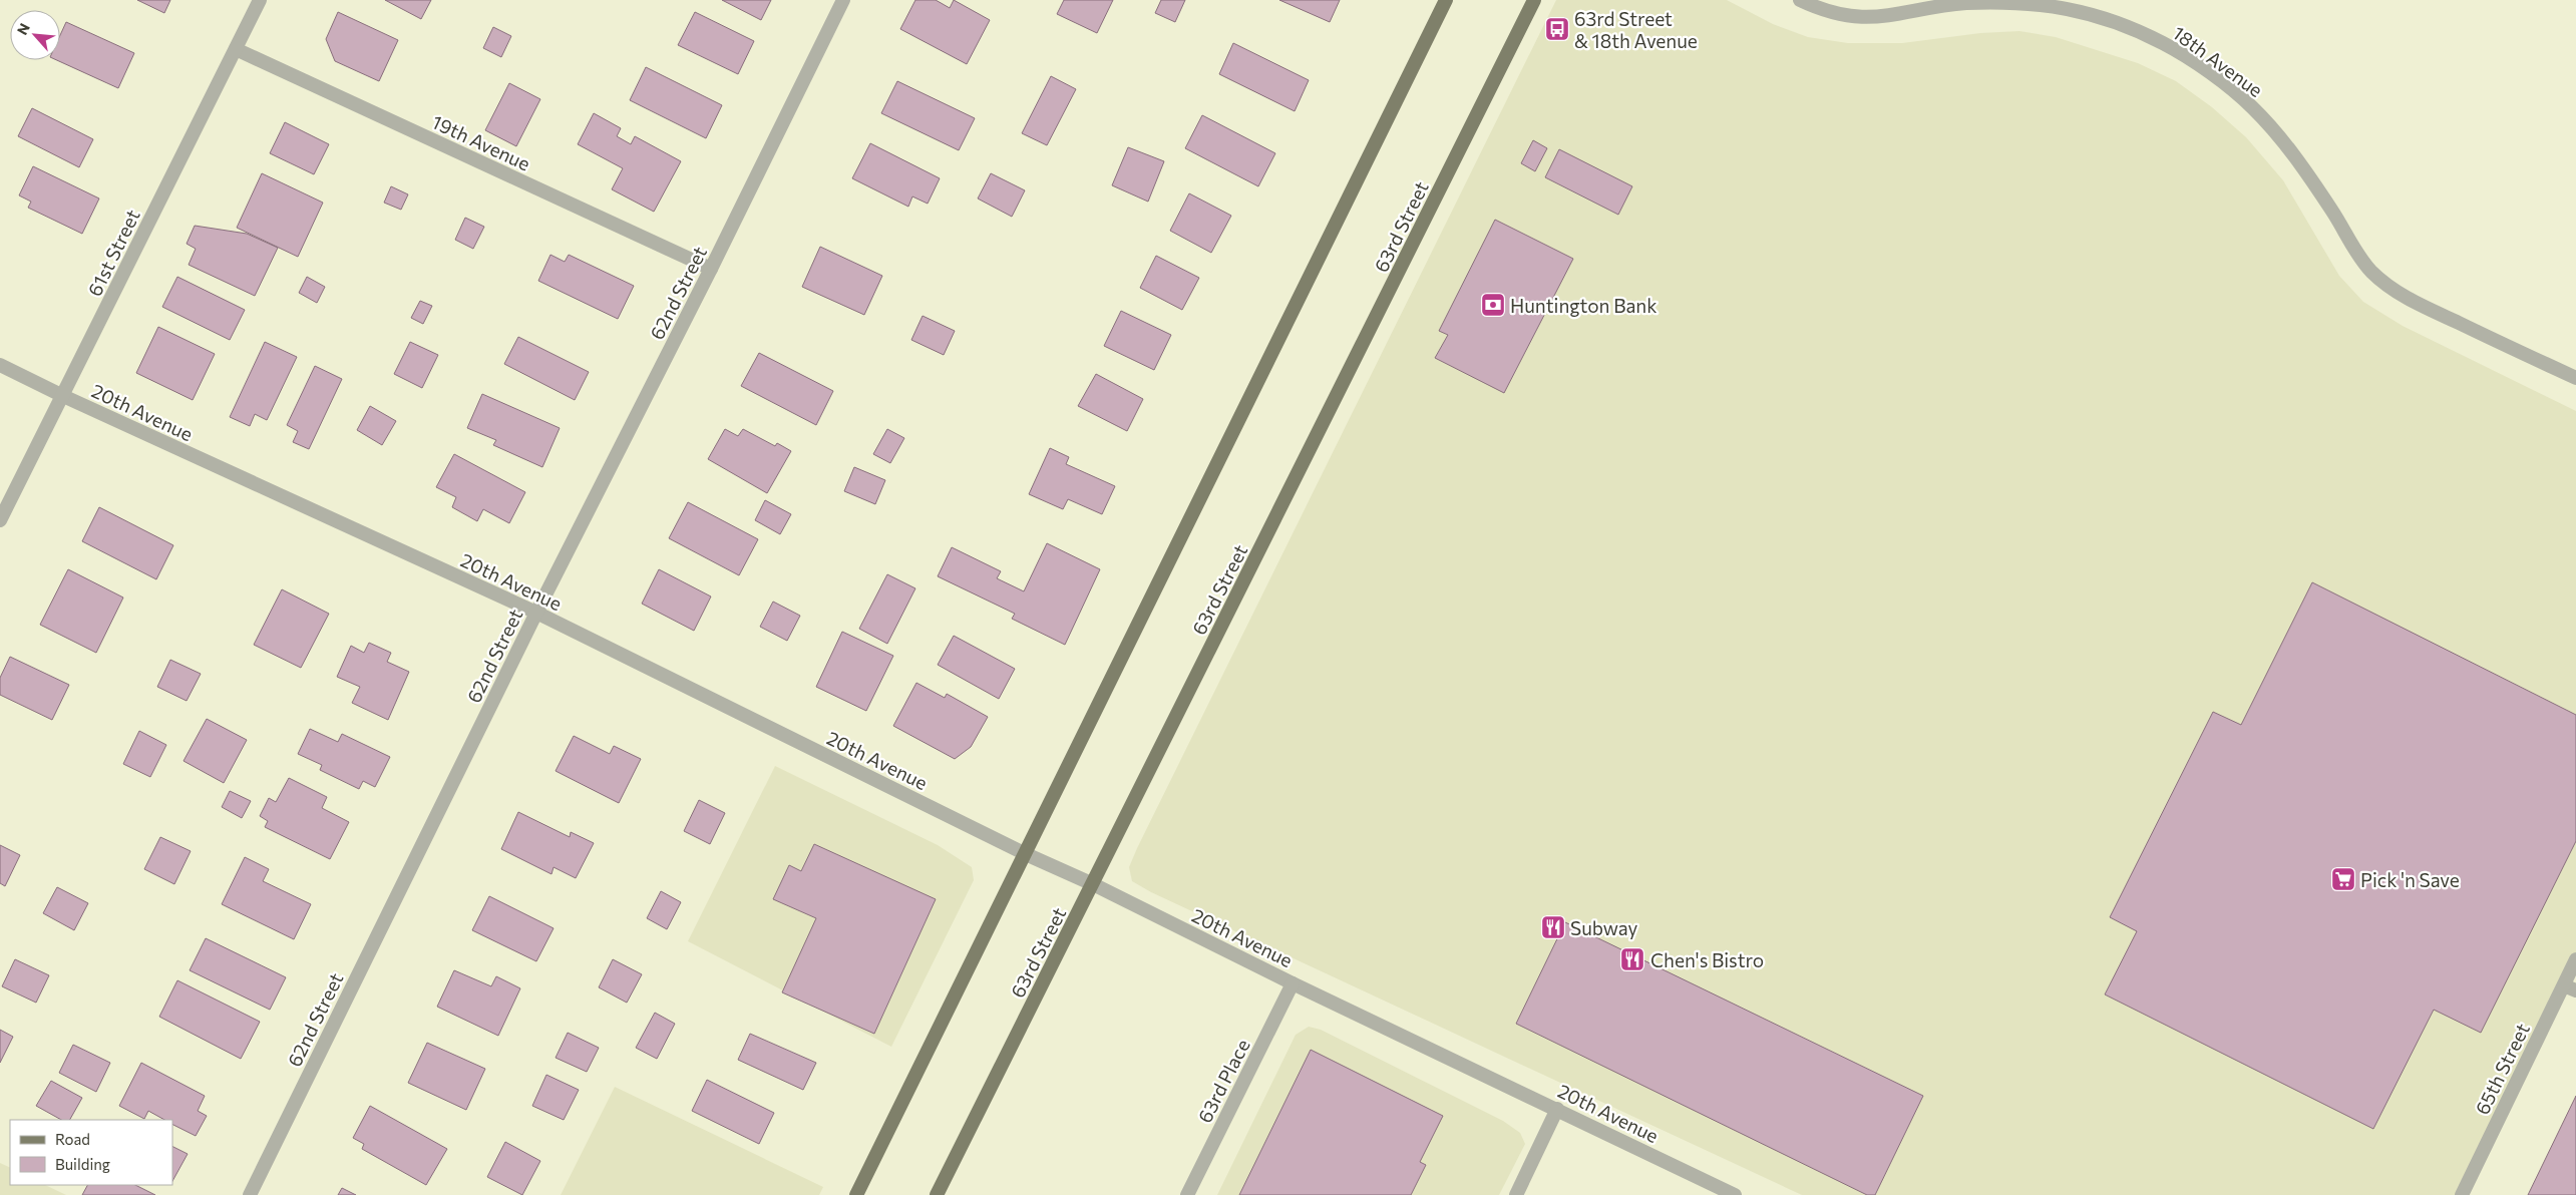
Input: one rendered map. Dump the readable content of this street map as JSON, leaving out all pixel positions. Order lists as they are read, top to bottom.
{
  "streets": {
    "main road": ["63rd Street"],
    "street": [
      "18th Avenue",
      "19th Avenue",
      "61st Street",
      "62nd Street",
      "20th Avenue",
      "65th Street",
      "63rd Place"
    ]
  },
  "crossings": [
    ["19th Avenue", "61st Street"],
    ["19th Avenue", "62nd Street"],
    ["63rd Street", "20th Avenue"],
    ["61st Street", "20th Avenue"],
    ["62nd Street", "20th Avenue"],
    ["20th Avenue", "63rd Place"]
  ],
  "places": {
    "bus stop": ["63rd Street & 18th Avenue"],
    "bank": ["Huntington Bank"],
    "supermarket": ["Pick 'n Save"],
    "restaurant": ["Subway", "Chen's Bistro"]
  },
  "legend": ["Road", "Building"],
  "north": "top left"
}
